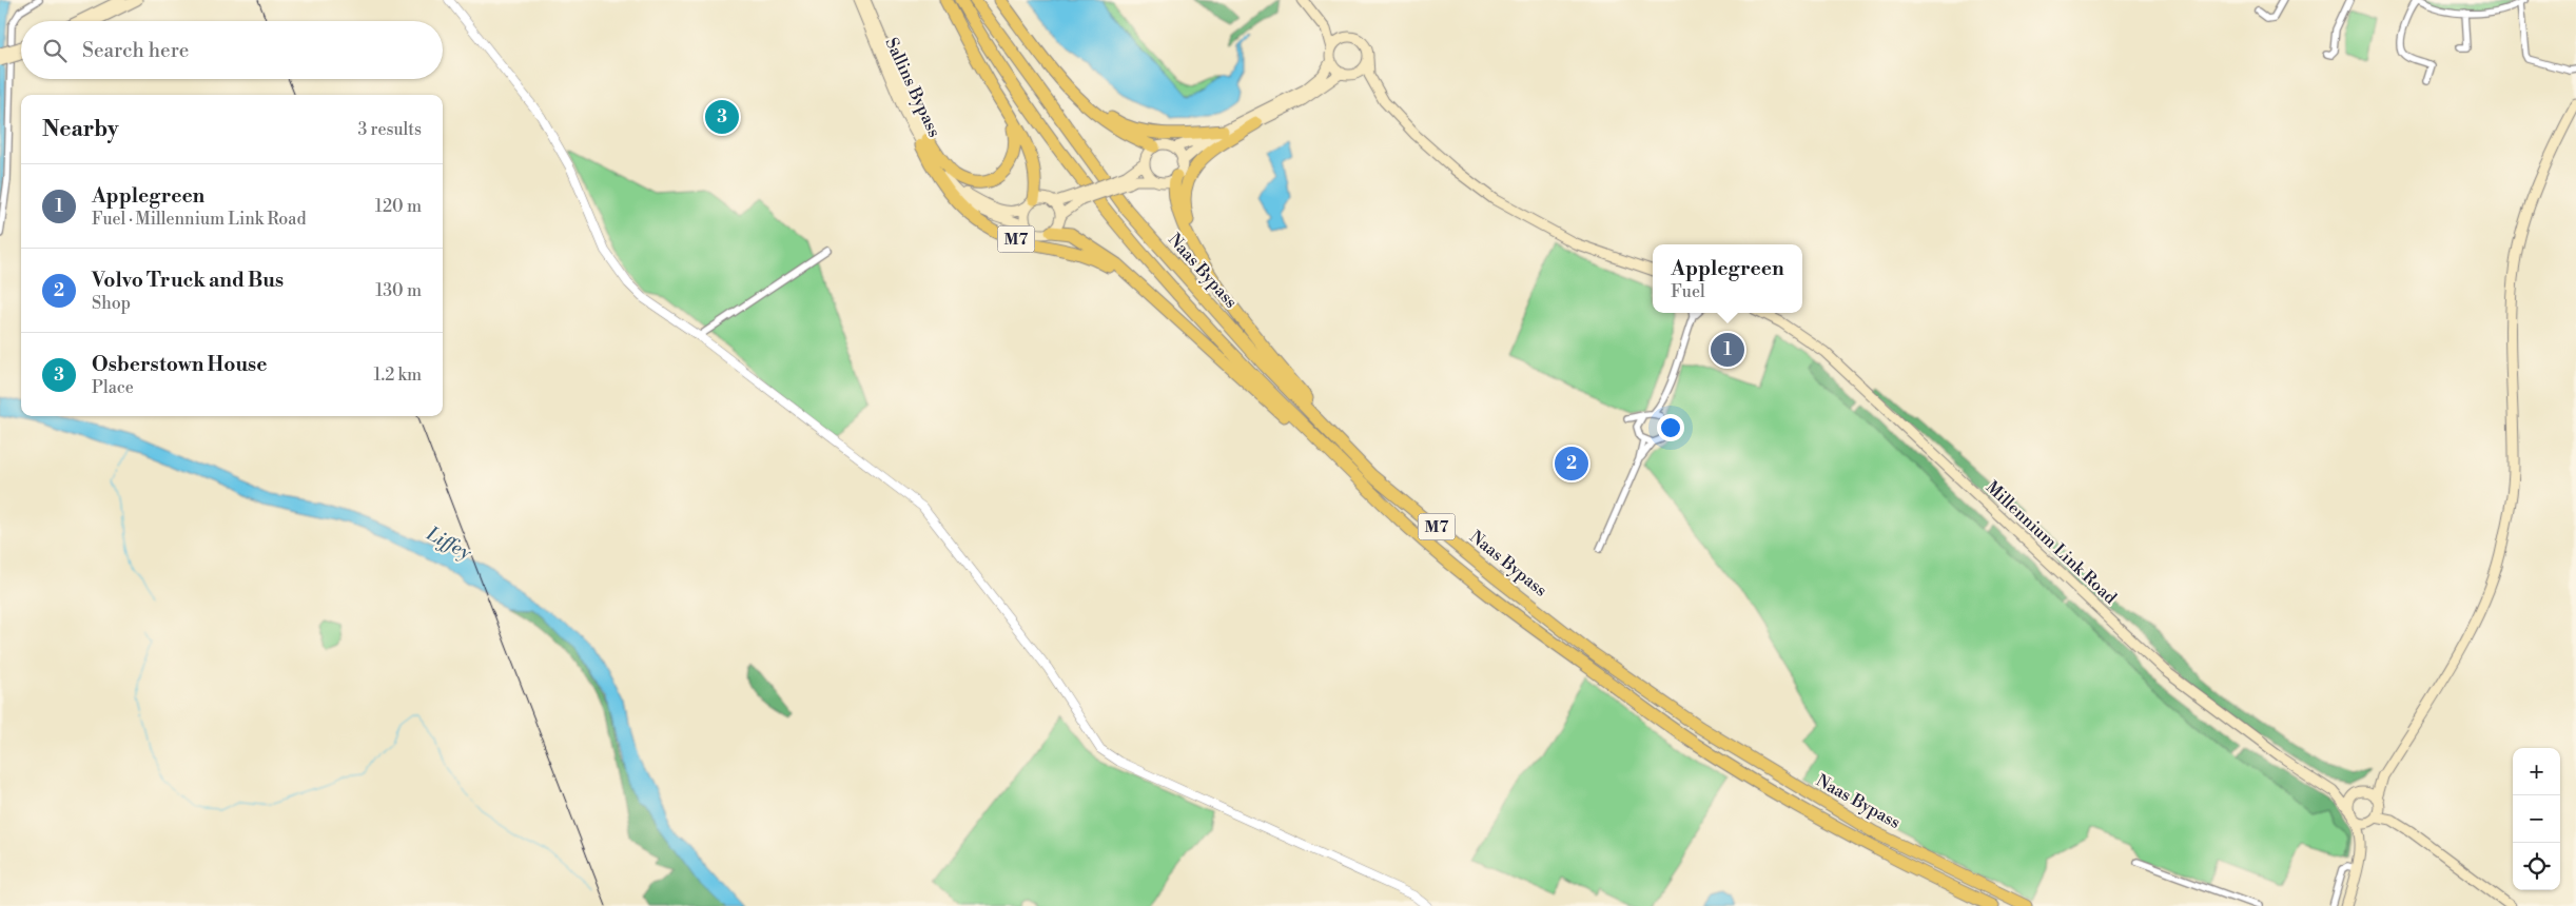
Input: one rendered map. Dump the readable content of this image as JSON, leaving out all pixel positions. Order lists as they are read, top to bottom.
{
  "streets": {
    "highway": ["M7", "Naas Bypass"],
    "main road": ["Sallins Bypass", "Millennium Link Road"]
  },
  "crossings": [
    ["Sallins Bypass", "M7"],
    ["M7", "Naas Bypass"]
  ],
  "water": ["Liffey"],
  "page": {
    "search": "Search here",
    "heading": ["Nearby", "3 results"],
    "pins": ["3", "1", "2"],
    "list": [
      {
        "mark": "1",
        "name": "Applegreen",
        "note": "Fuel · Millennium Link Road",
        "value": "120 m"
      },
      {
        "mark": "2",
        "name": "Volvo Truck and Bus",
        "note": "Shop",
        "value": "130 m"
      },
      {
        "mark": "3",
        "name": "Osberstown House",
        "note": "Place",
        "value": "1.2 km"
      }
    ],
    "popup": ["Applegreen", "Fuel"],
    "map_buttons": ["+", "−"]
  }
}
